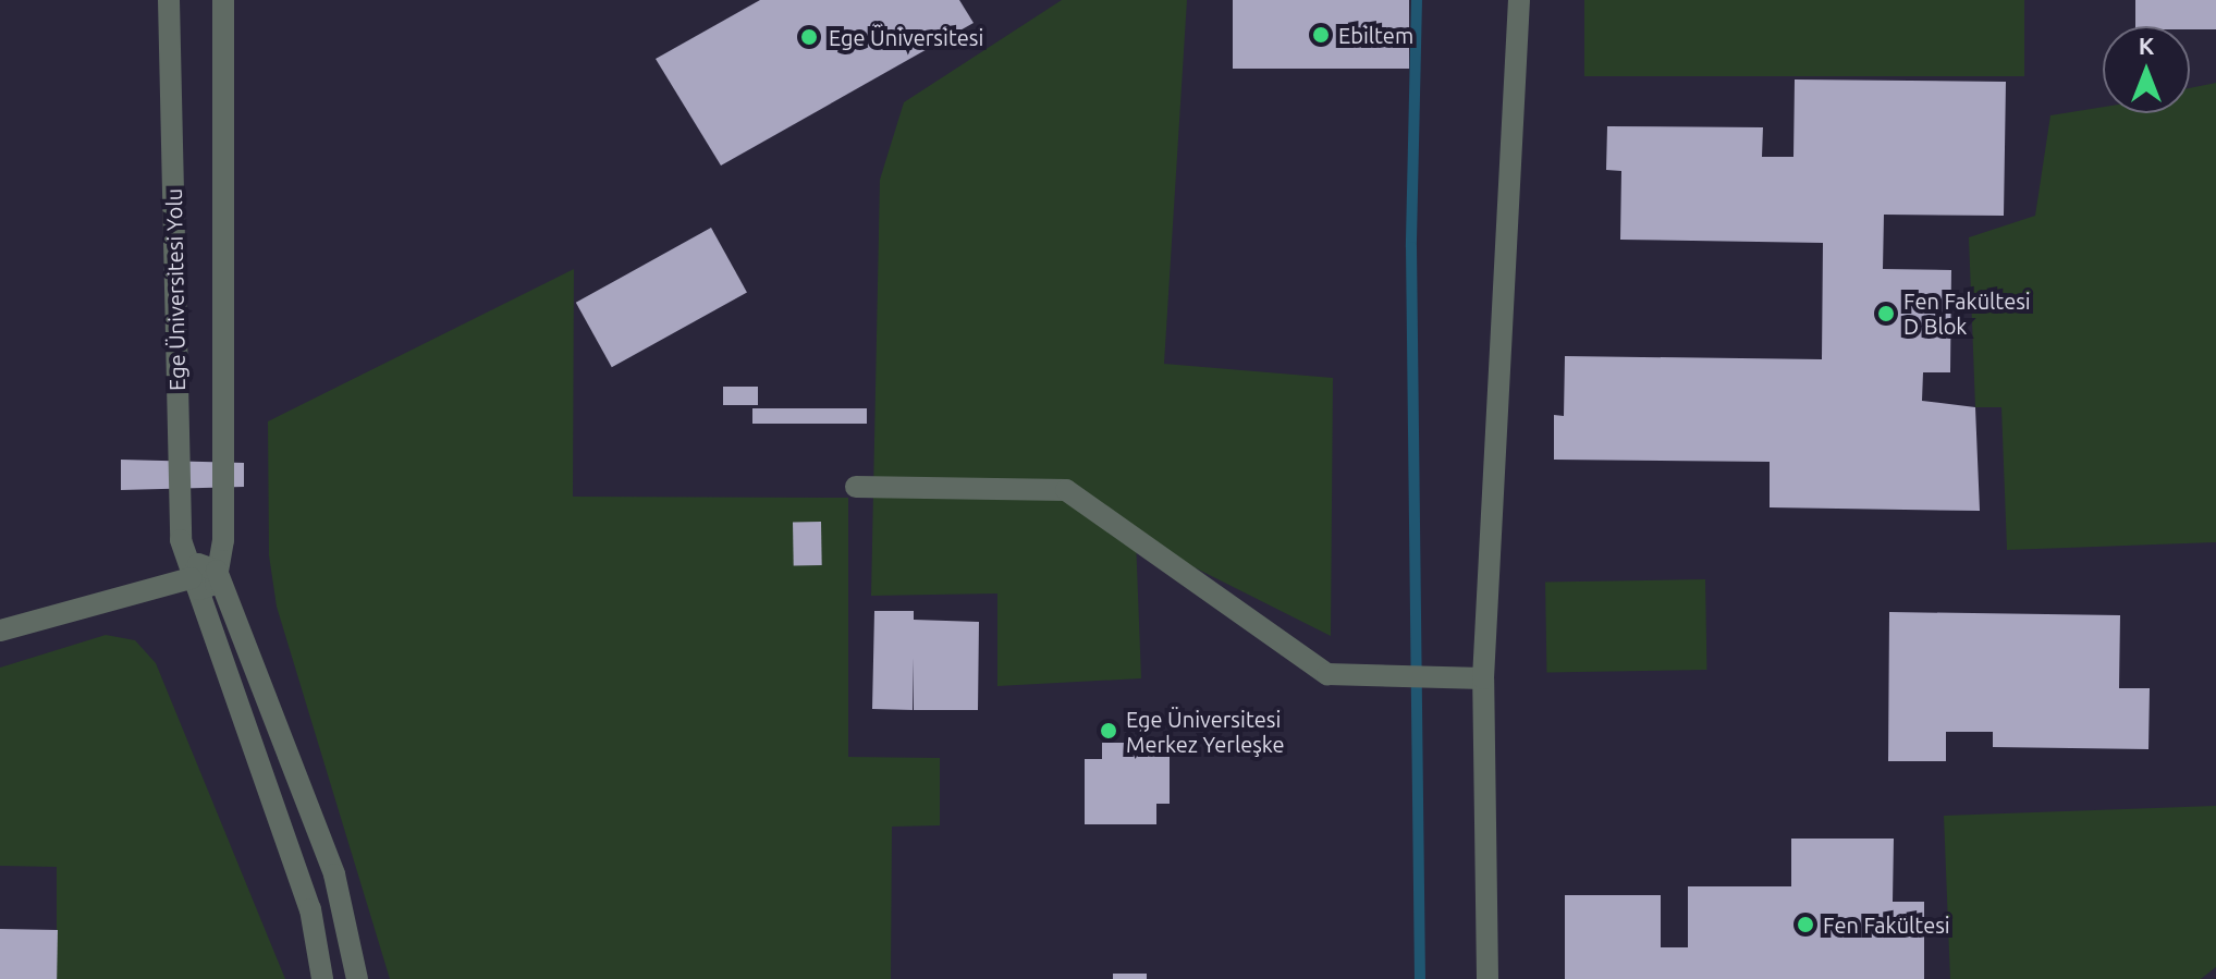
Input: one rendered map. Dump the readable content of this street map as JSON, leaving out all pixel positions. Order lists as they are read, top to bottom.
{
  "streets": {
    "street": ["Ege Üniversitesi Yolu"]
  },
  "places": [
    "Ebiltem",
    "Ege Üniversitesi",
    "Fen Fakültesi D Blok",
    "Ege Üniversitesi Merkez Yerleşke",
    "Fen Fakültesi"
  ],
  "north": "top"
}
